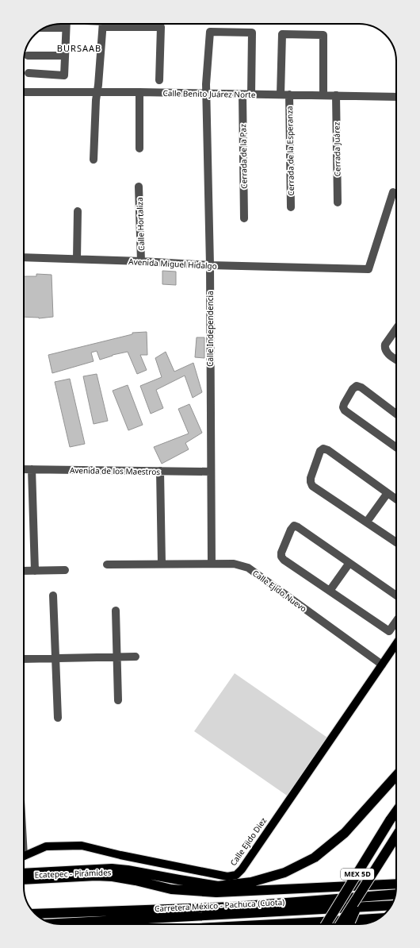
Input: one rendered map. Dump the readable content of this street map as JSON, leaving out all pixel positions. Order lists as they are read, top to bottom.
{
  "streets": {
    "highway": ["Ecatepec - Pirámides", "MEX 5D", "Carretera México - Pachuca (Cuota)"],
    "main road": ["Calle Ejido Diez"],
    "street": [
      "Calle Benito Juárez Norte",
      "Cerrada Juárez",
      "Cerrada de la Esperanza",
      "Cerrada de la Paz",
      "Calle Hortaliza",
      "Avenida Miguel Hidalgo",
      "Calle Independencia",
      "Avenida de los Maestros",
      "Calle Ejido Nuevo"
    ]
  },
  "crossings": [
    ["Calle Benito Juárez Norte", "Cerrada Juárez"],
    ["Calle Benito Juárez Norte", "Cerrada de la Esperanza"],
    ["Calle Benito Juárez Norte", "Cerrada de la Paz"],
    ["Calle Benito Juárez Norte", "Calle Independencia"],
    ["Calle Hortaliza", "Avenida Miguel Hidalgo"],
    ["Avenida Miguel Hidalgo", "Calle Independencia"],
    ["Calle Independencia", "Avenida de los Maestros"],
    ["Calle Independencia", "Calle Ejido Nuevo"],
    ["Calle Ejido Nuevo", "Calle Ejido Diez"]
  ],
  "districts": ["BURSAAB"]
}
